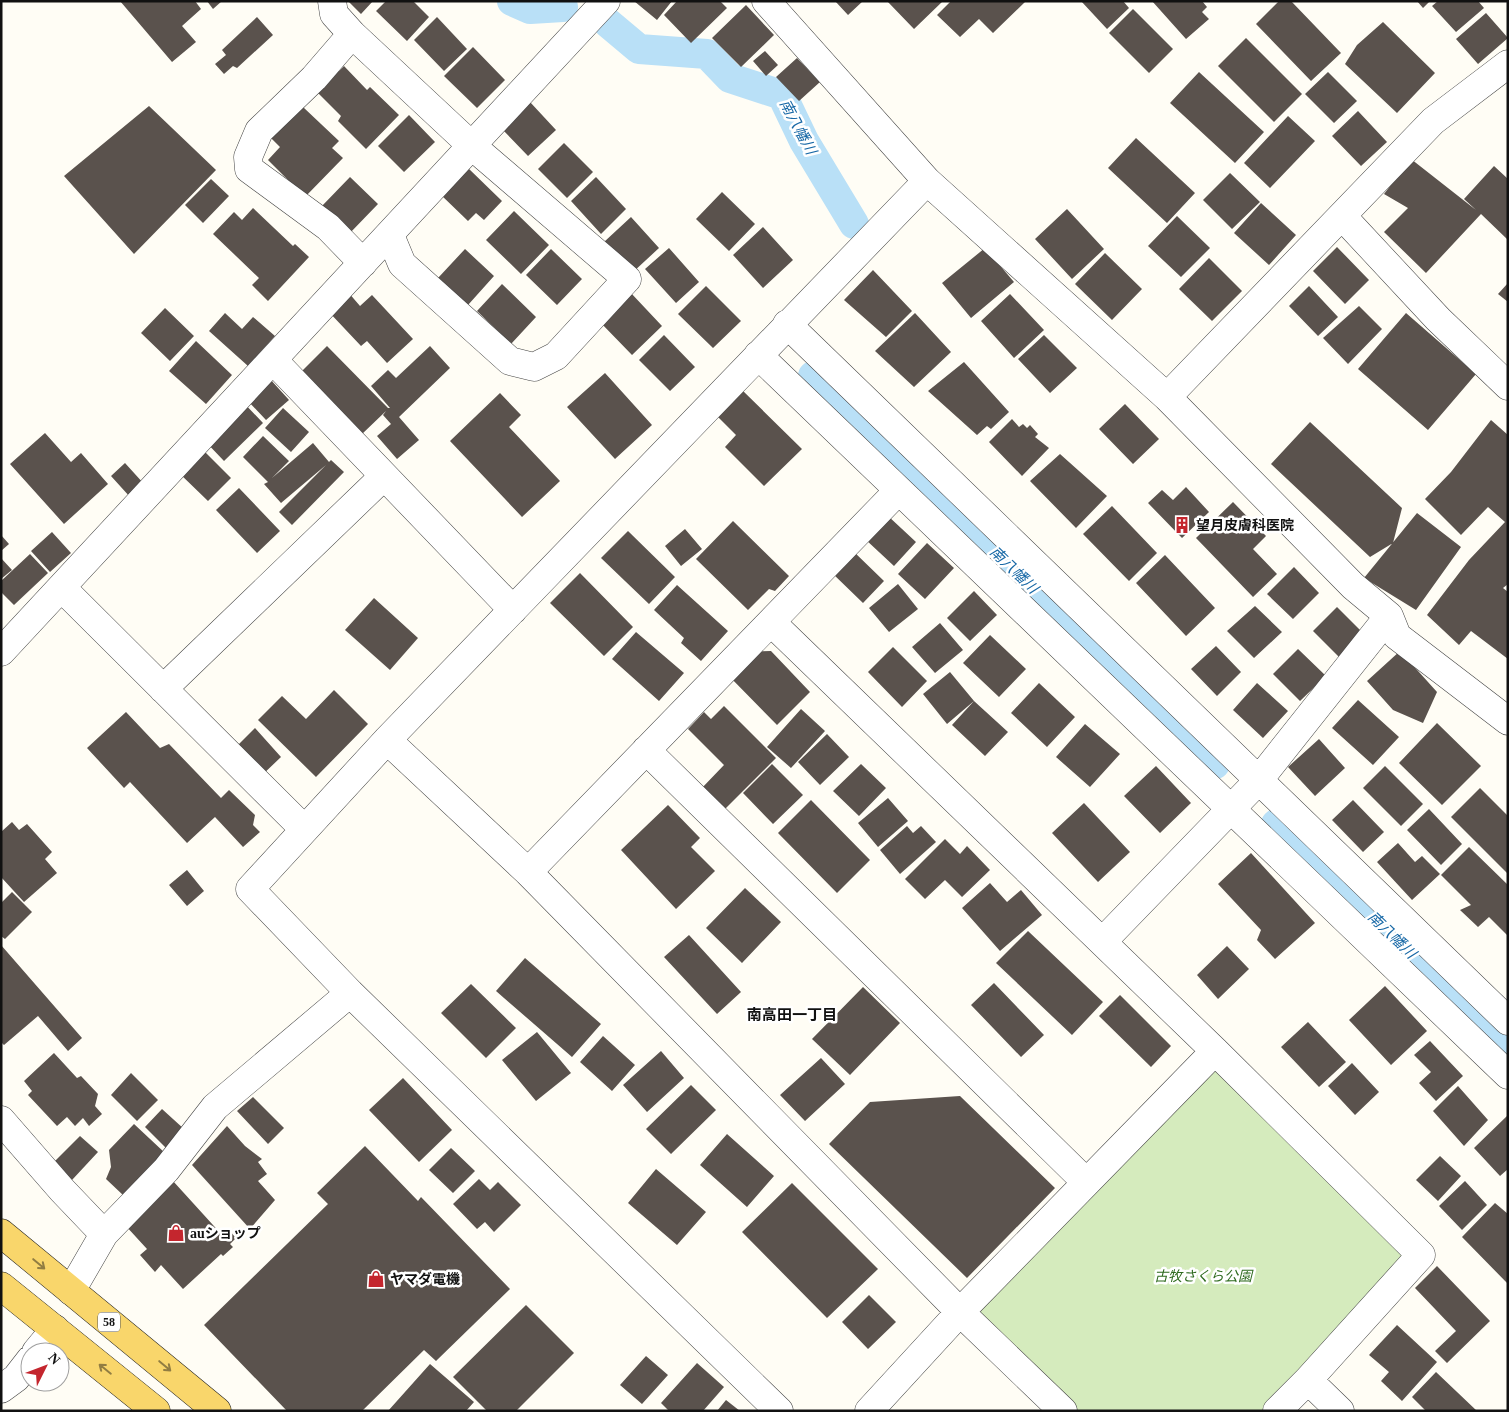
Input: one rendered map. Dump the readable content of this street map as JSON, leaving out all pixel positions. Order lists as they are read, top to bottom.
{
  "streets": {
    "main road": ["58"]
  },
  "districts": ["南高田一丁目"],
  "water": ["南八幡川"],
  "parks": ["古牧さくら公園"],
  "places": {
    "building": ["望月皮膚科医院"],
    "shop": ["auショップ", "ヤマダ電機"]
  },
  "north": "top right"
}
